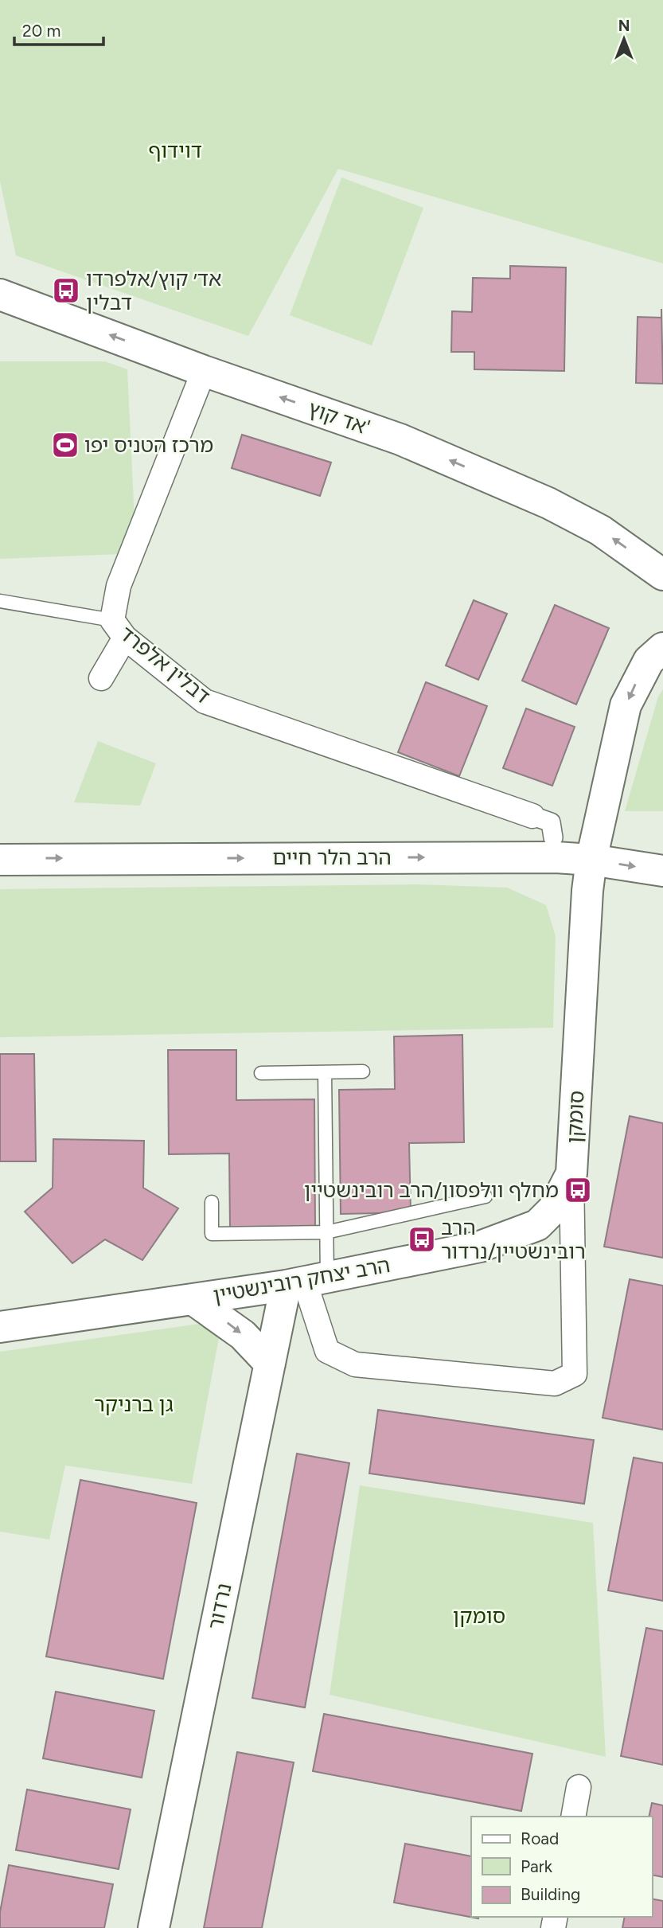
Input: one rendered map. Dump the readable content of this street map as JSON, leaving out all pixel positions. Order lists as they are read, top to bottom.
{
  "streets": {
    "street": [
      "אד קוץ'",
      "דבלין אלפרד",
      "הרב הלר חיים",
      "סומקן",
      "הרב יצחק רובינשטיין",
      "נרדור"
    ]
  },
  "crossings": [
    ["אד קוץ'", "דבלין אלפרד"],
    ["הרב הלר חיים", "סומקן"],
    ["סומקן", "הרב יצחק רובינשטיין"],
    ["סומקן", "נרדור"],
    ["הרב יצחק רובינשטיין", "נרדור"]
  ],
  "one_way": ["אד קוץ'", "הרב הלר חיים"],
  "parks": ["דוידוף", "גן ברניקר", "סומקן"],
  "places": {
    "bus stop": ["אד׳ קוץ/אלפרדו דבלין", "מחלף וולפסון/הרב רובינשטיין", "הרב רובינשטיין/נרדור"],
    "sports": ["מרכז הטניס יפו"]
  },
  "legend": ["Road", "Park", "Building"],
  "scale_bar": "20 m",
  "north": "top"
}
